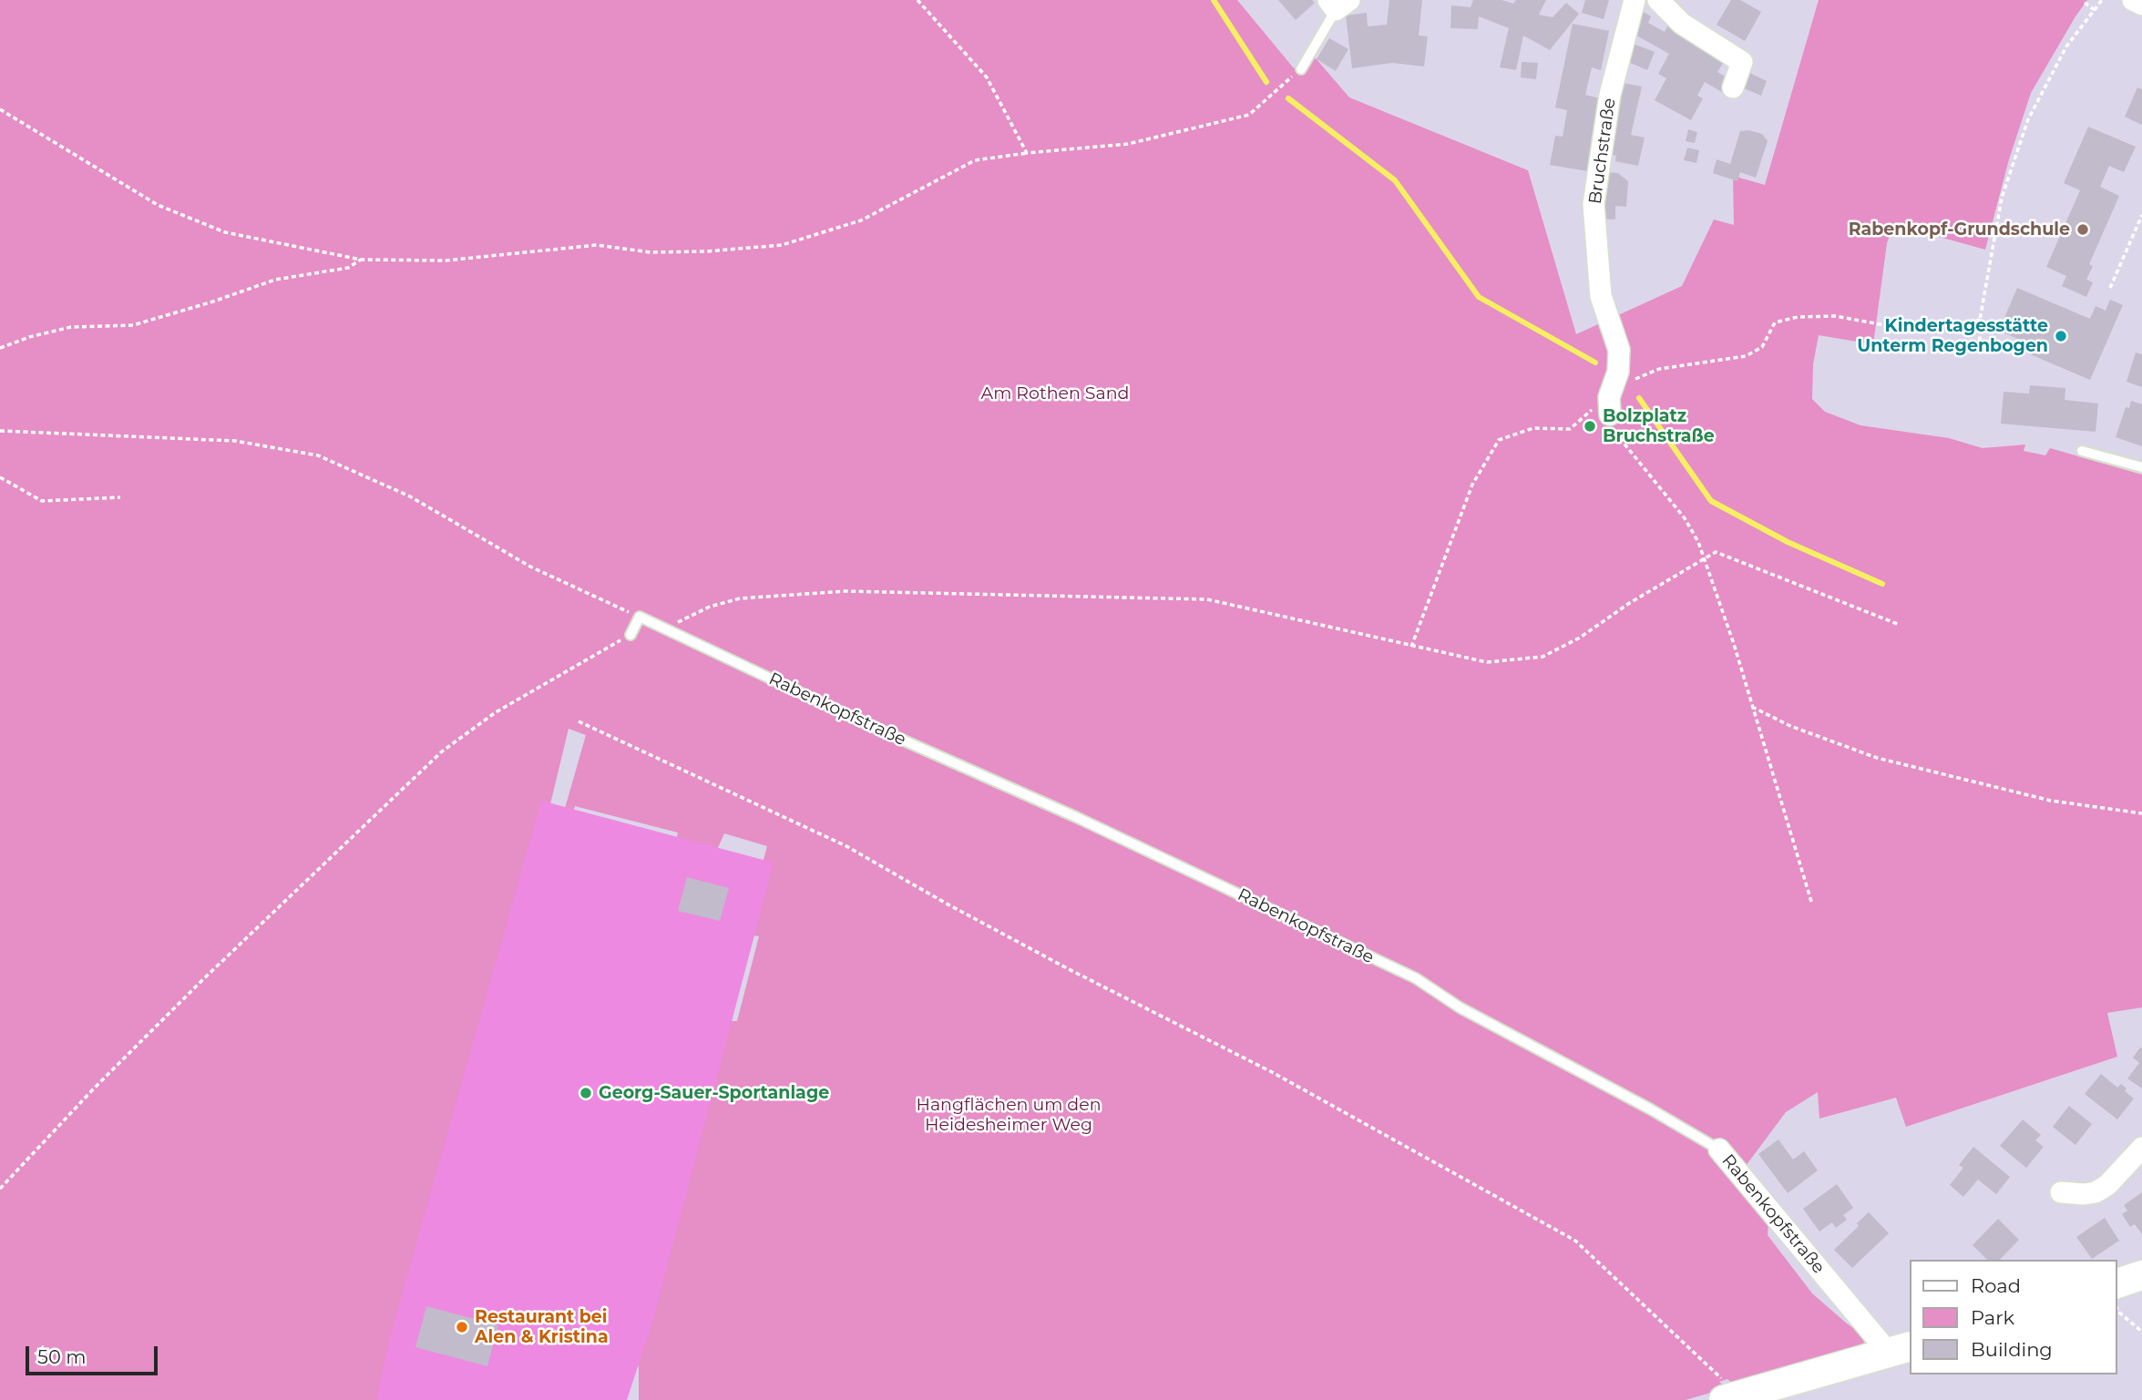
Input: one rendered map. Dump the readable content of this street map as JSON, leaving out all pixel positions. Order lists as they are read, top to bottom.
{
  "streets": {
    "street": ["Bruchstraße", "Rabenkopfstraße"]
  },
  "parks": ["Am Rothen Sand", "Hangflächen um den Heidesheimer Weg"],
  "places": [
    "Rabenkopf-Grundschule",
    "Kindertagesstätte Unterm Regenbogen",
    "Bolzplatz Bruchstraße",
    "Georg-Sauer-Sportanlage",
    "Restaurant bei Alen & Kristina"
  ],
  "legend": ["Road", "Park", "Building"],
  "scale_bar": "50 m"
}
